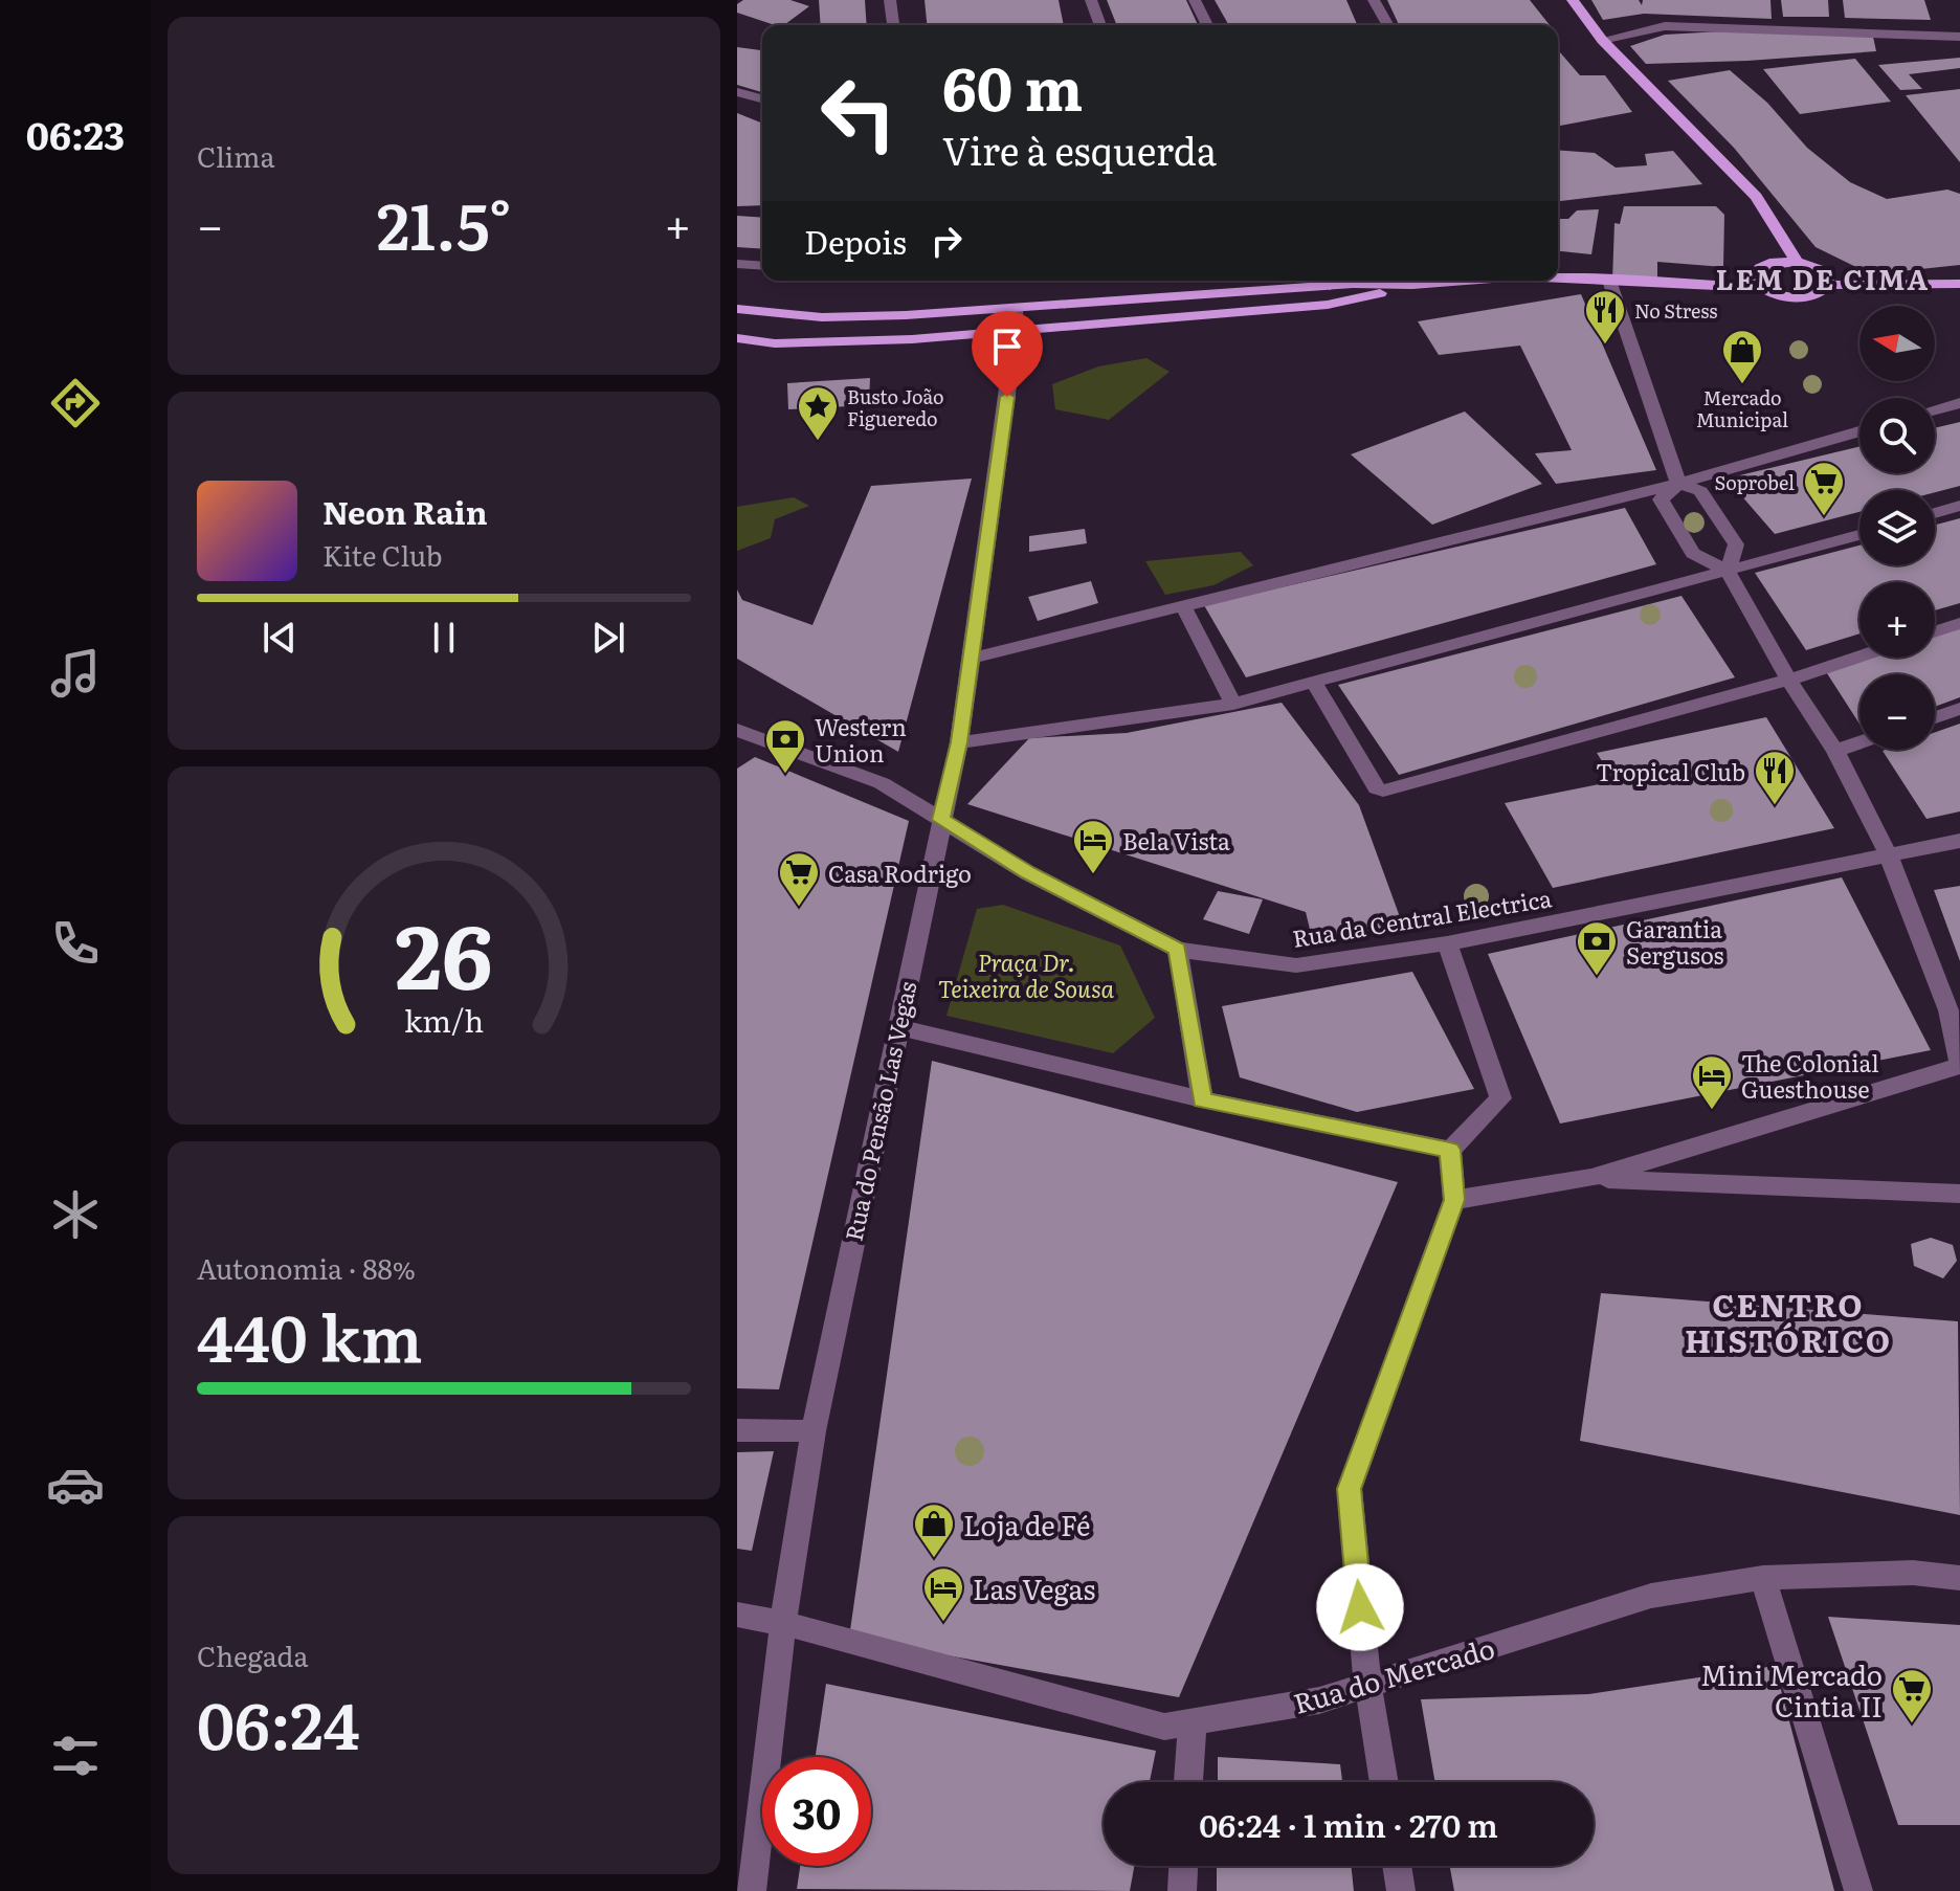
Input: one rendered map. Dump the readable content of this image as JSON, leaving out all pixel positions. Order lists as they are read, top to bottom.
{
  "streets": {
    "street": ["Rua da Central Electrica", "Rua do Pensão Las Vegas", "Rua do Mercado"]
  },
  "crossings": [
    ["Rua da Central Electrica", "Rua do Pensão Las Vegas"],
    ["Rua do Pensão Las Vegas", "Rua do Mercado"]
  ],
  "districts": ["LEM DE CIMA", "CENTRO HISTÓRICO"],
  "parks": ["Praça Dr. Teixeira de Sousa"],
  "places": {
    "restaurant": ["No Stress", "Tropical Club"],
    "shop": ["Mercado Municipal", "Loja de Fé"],
    "place": ["Busto João Figueredo"],
    "supermarket": ["Soprobel", "Casa Rodrigo", "Mini Mercado Cintia II"],
    "bank": ["Western Union", "Garantia Sergusos"],
    "hotel": ["Bela Vista", "The Colonial Guesthouse", "Las Vegas"]
  },
  "north": "left",
  "page": {
    "tabs": "06:23",
    "tile": [
      "Clima",
      ["Autonomia · 88%", "440 km"],
      ["Chegada", "06:24"]
    ],
    "turn": ["60 m", "Vire à esquerda"],
    "heat": ["−", "21.5°", "+"],
    "then": "Depois",
    "map_buttons": ["+", "−"],
    "song": ["Neon Rain", "Kite Club"],
    "limit": "30",
    "trip": "06:24 · 1 min · 270 m",
    "gauge": ["26", "km/h"]
  }
}
